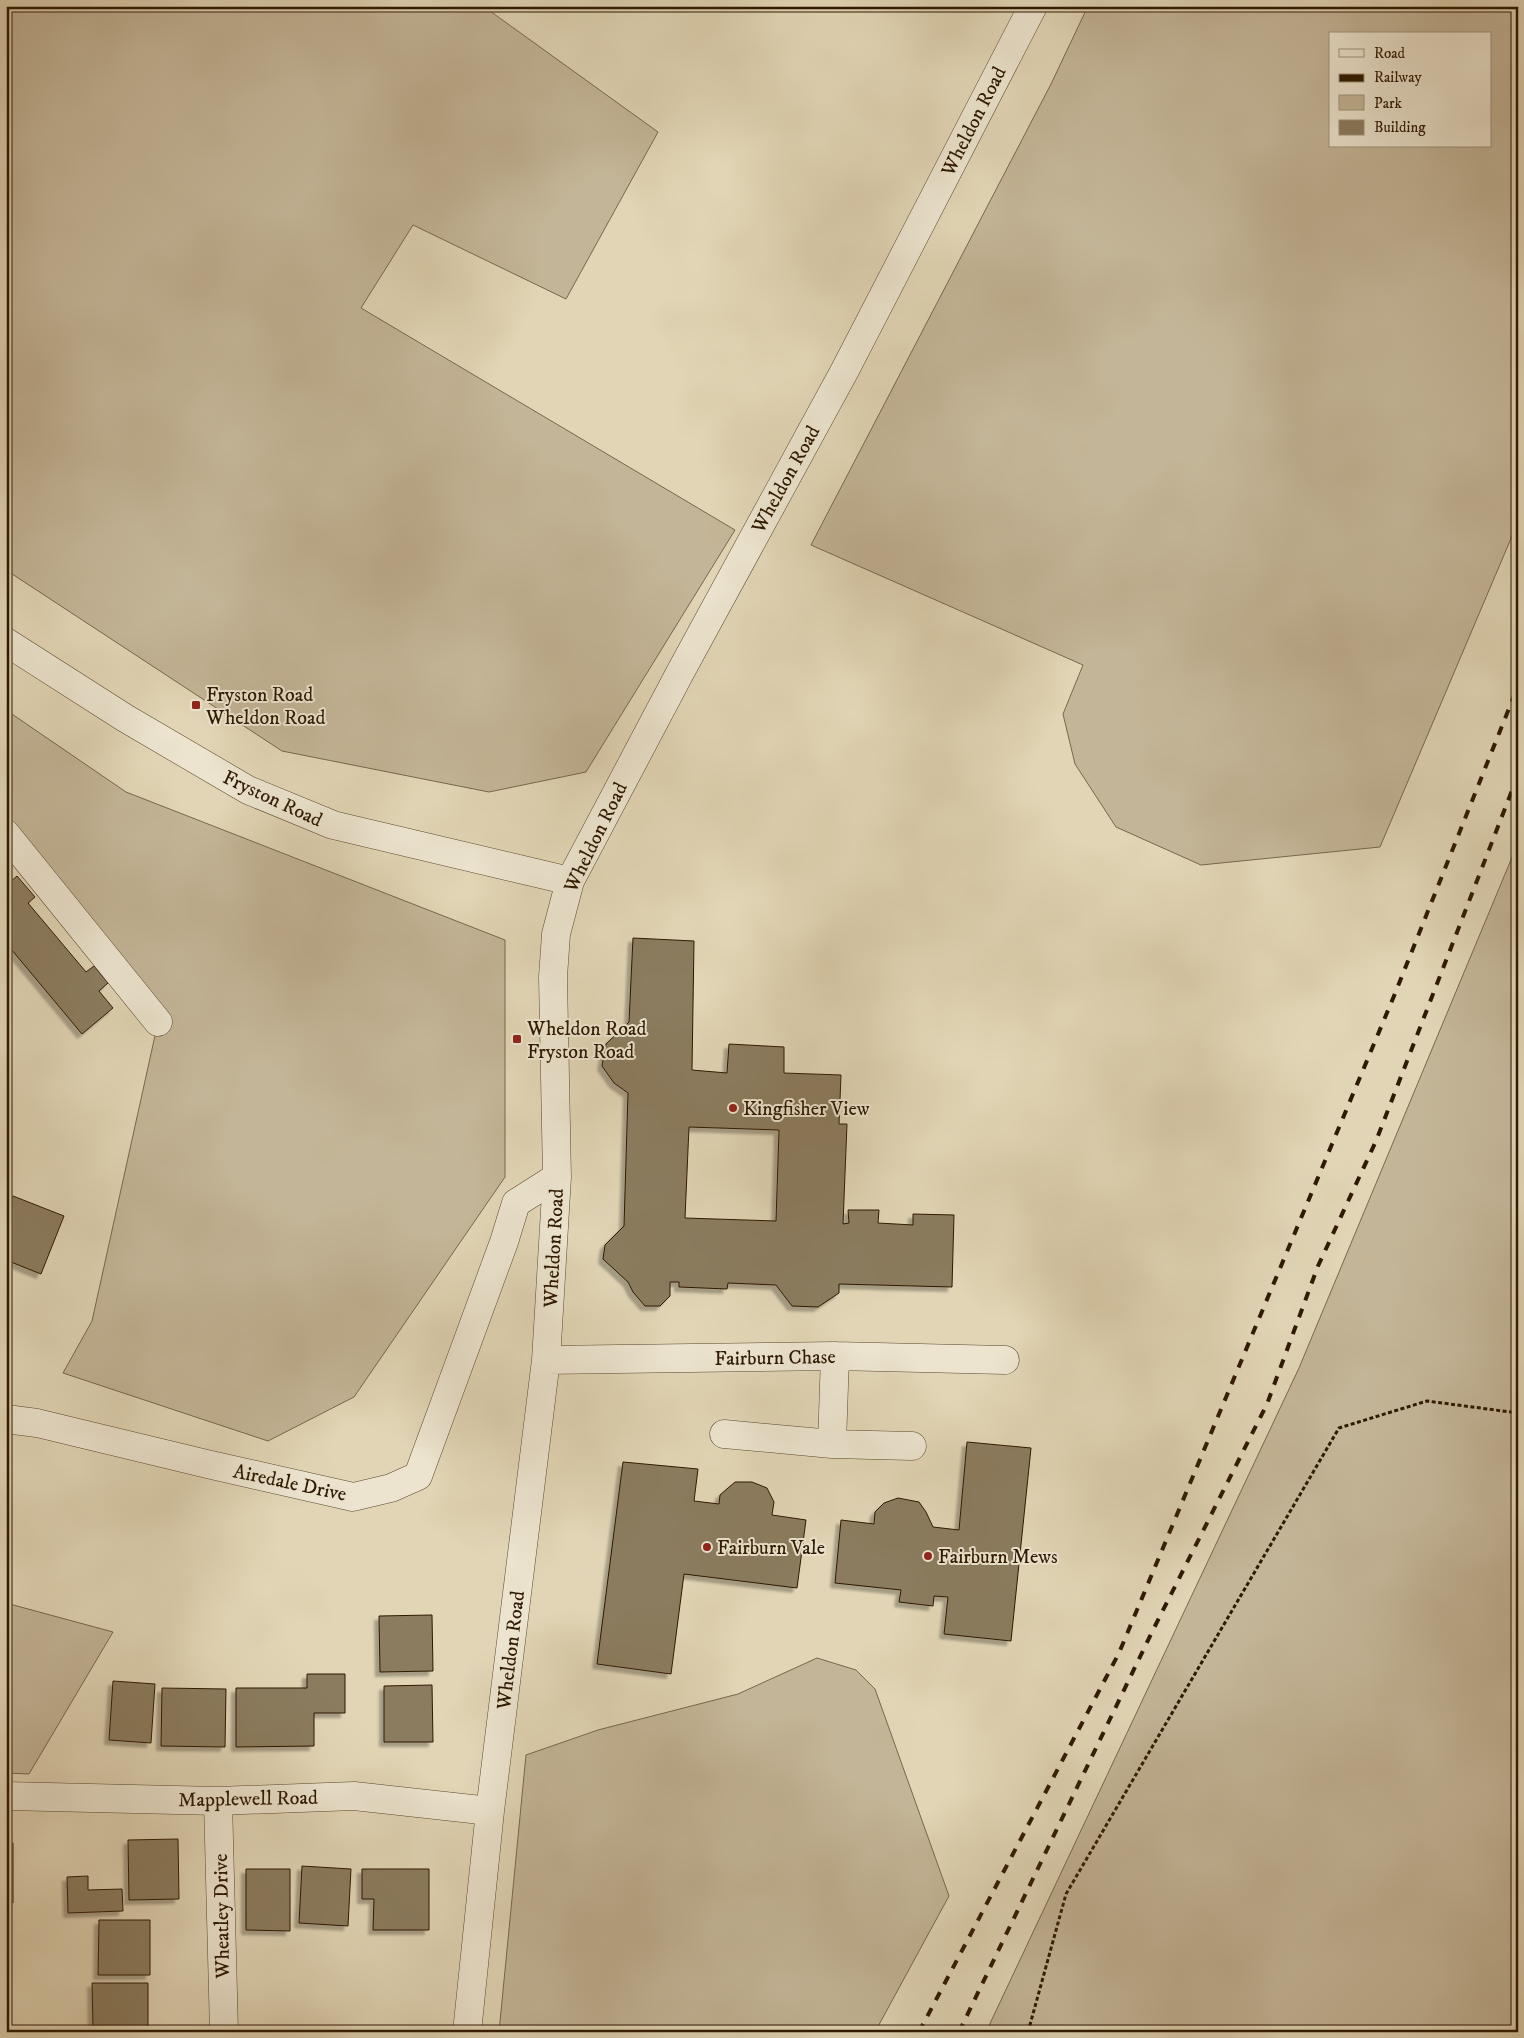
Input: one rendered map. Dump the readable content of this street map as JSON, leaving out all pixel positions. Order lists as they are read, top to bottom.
{
  "streets": {
    "street": [
      "Wheldon Road",
      "Fryston Road",
      "Fairburn Chase",
      "Airedale Drive",
      "Mapplewell Road",
      "Wheatley Drive"
    ]
  },
  "crossings": [
    ["Wheldon Road", "Fryston Road"],
    ["Wheldon Road", "Fairburn Chase"],
    ["Wheldon Road", "Airedale Drive"],
    ["Wheldon Road", "Mapplewell Road"],
    ["Mapplewell Road", "Wheatley Drive"]
  ],
  "places": {
    "transit": ["Fryston Road Wheldon Road", "Wheldon Road Fryston Road"],
    "other": ["Kingfisher View", "Fairburn Vale", "Fairburn Mews"]
  },
  "legend": [
    "Road",
    "Railway",
    "Park",
    "Building"
  ]
}
